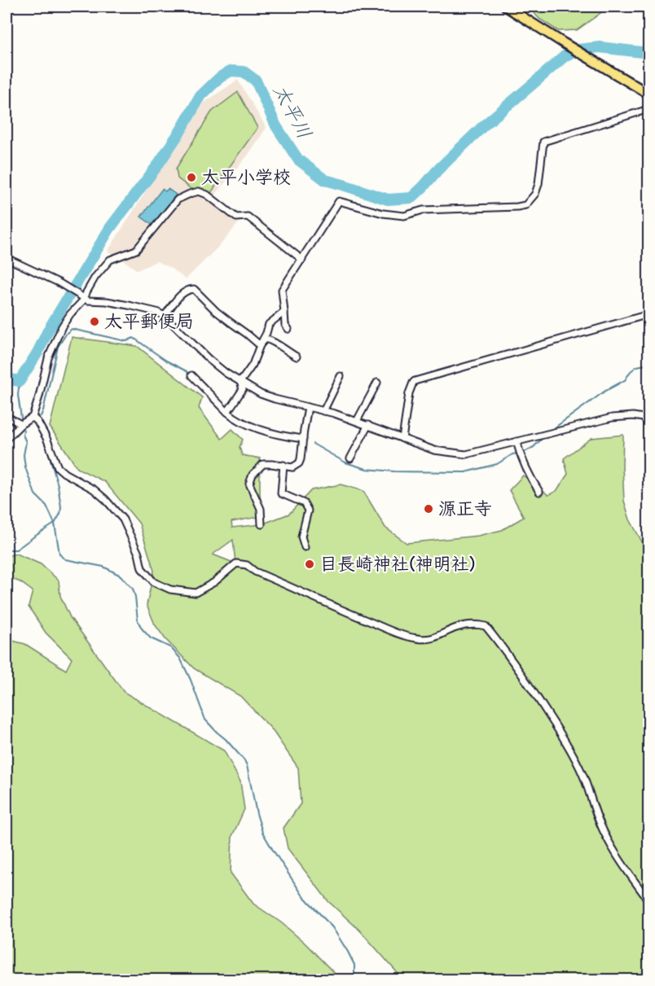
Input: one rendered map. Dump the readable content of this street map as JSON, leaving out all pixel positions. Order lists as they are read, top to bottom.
{
  "water": ["太平川"],
  "places": [
    "太平小学校",
    "太平郵便局",
    "源正寺",
    "目長崎神社(神明社)"
  ]
}
